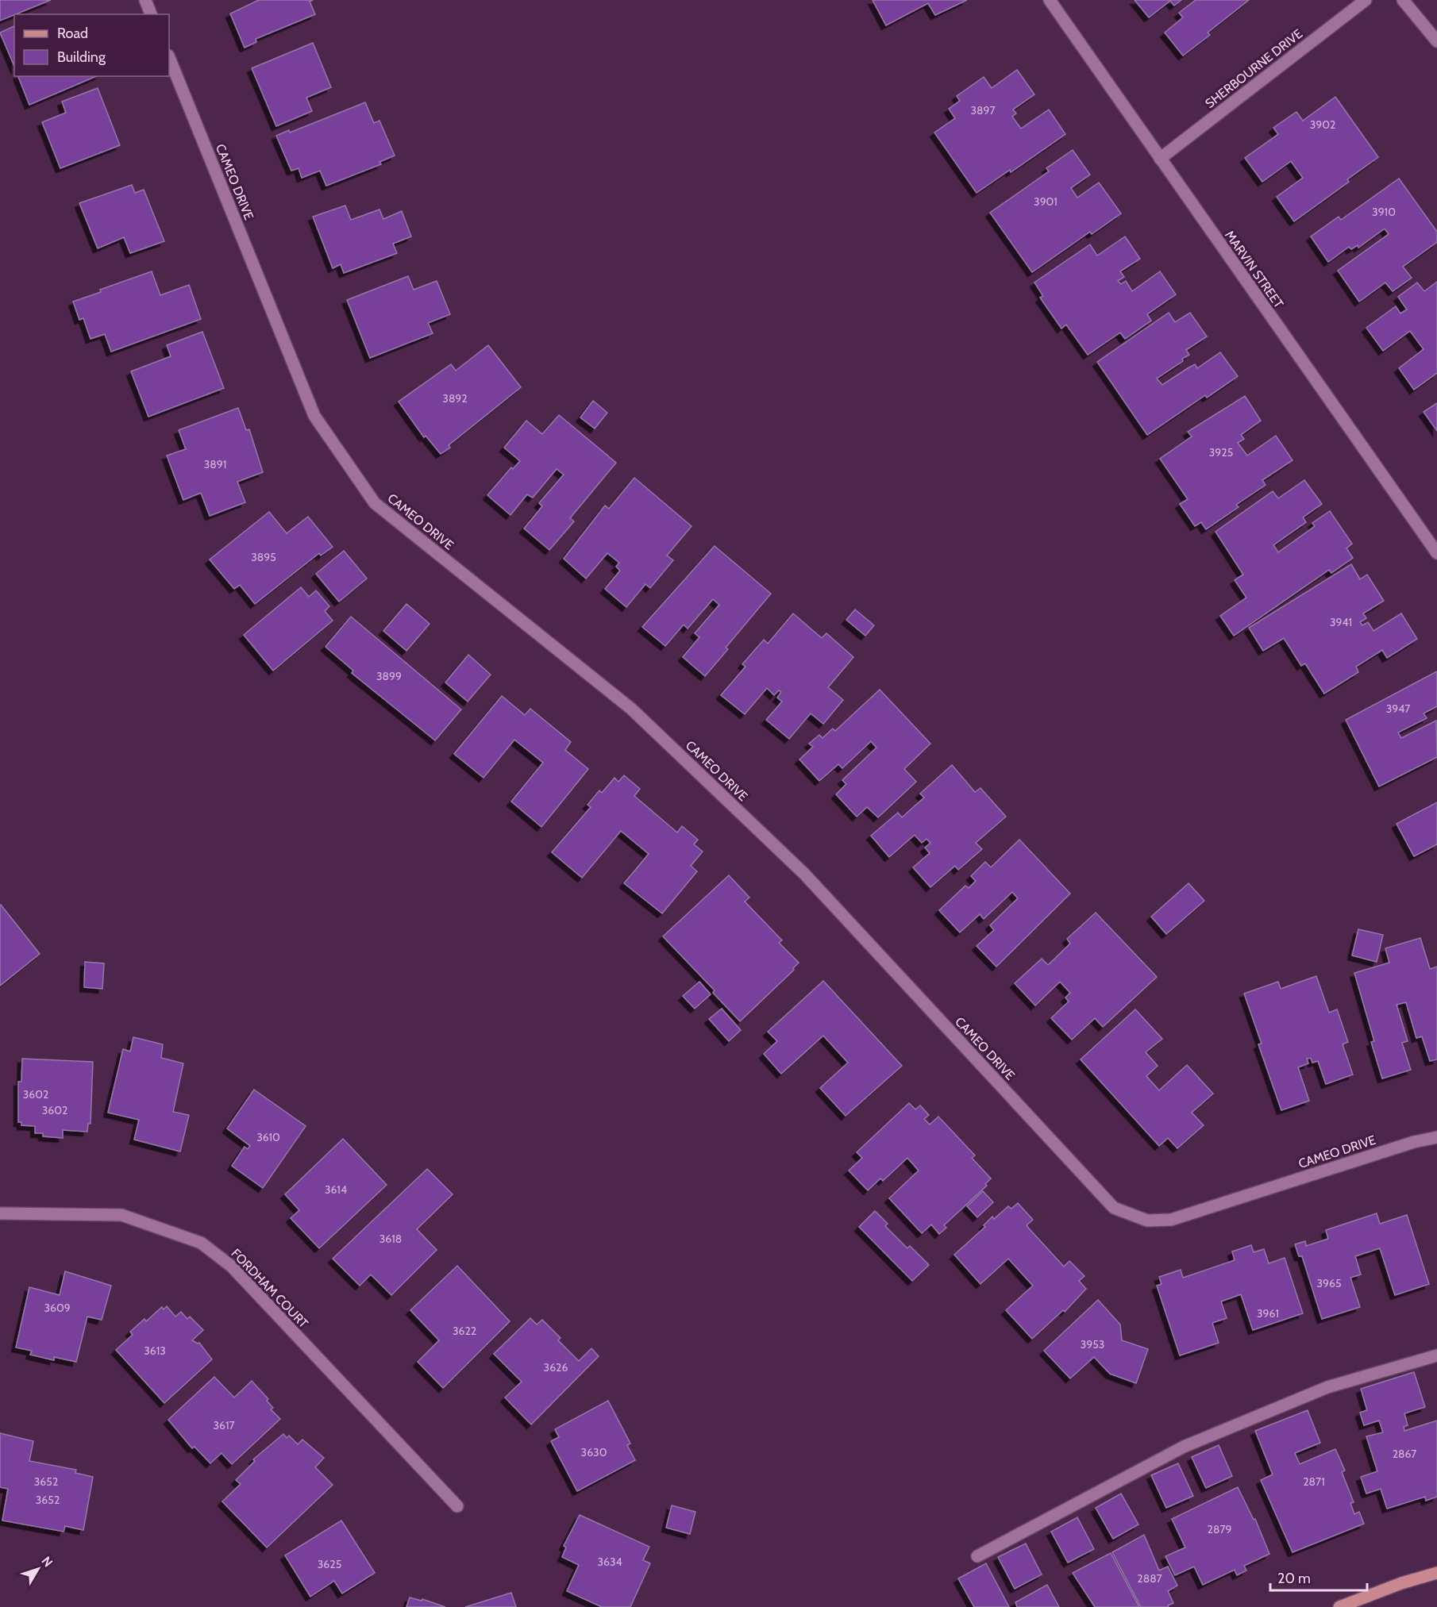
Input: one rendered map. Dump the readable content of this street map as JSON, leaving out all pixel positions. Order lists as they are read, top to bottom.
{
  "streets": {
    "street": [
      "SHERBOURNE DRIVE",
      "CAMEO DRIVE",
      "MARVIN STREET",
      "FORDHAM COURT"
    ]
  },
  "crossings": [
    ["SHERBOURNE DRIVE", "MARVIN STREET"]
  ],
  "house_numbers": [
    "3897",
    "3902",
    "3901",
    "3910",
    "3892",
    "3925",
    "3891",
    "3895",
    "3941",
    "3899",
    "3947",
    "3602",
    "3602",
    "3610",
    "3614",
    "3618",
    "3965",
    "3609",
    "3961",
    "3622",
    "3953",
    "3613",
    "3626",
    "3617",
    "3630",
    "2867",
    "3652",
    "2871",
    "3652",
    "2879",
    "3634",
    "3625",
    "2887"
  ],
  "legend": ["Road", "Building"],
  "scale_bar": "20 m",
  "north": "top right"
}
